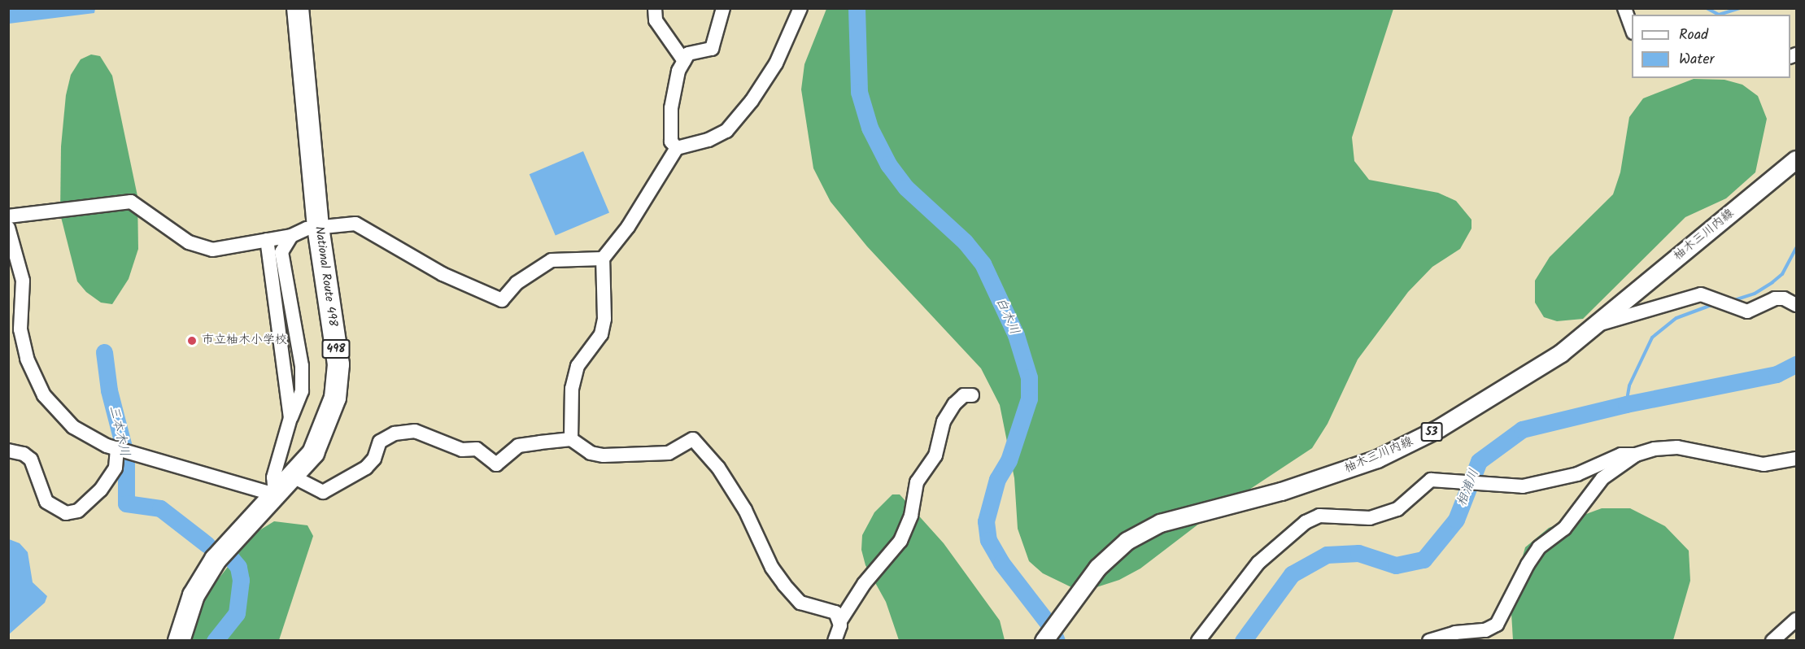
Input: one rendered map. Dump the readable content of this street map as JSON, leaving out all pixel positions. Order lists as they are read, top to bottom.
{
  "streets": {
    "highway": ["National Route 498", "498"],
    "main road": ["柚木三川内線", "53"]
  },
  "water": ["白木川", "三本木川", "相浦川"],
  "places": ["市立柚木小学校"],
  "legend": ["Road", "Water"]
}
